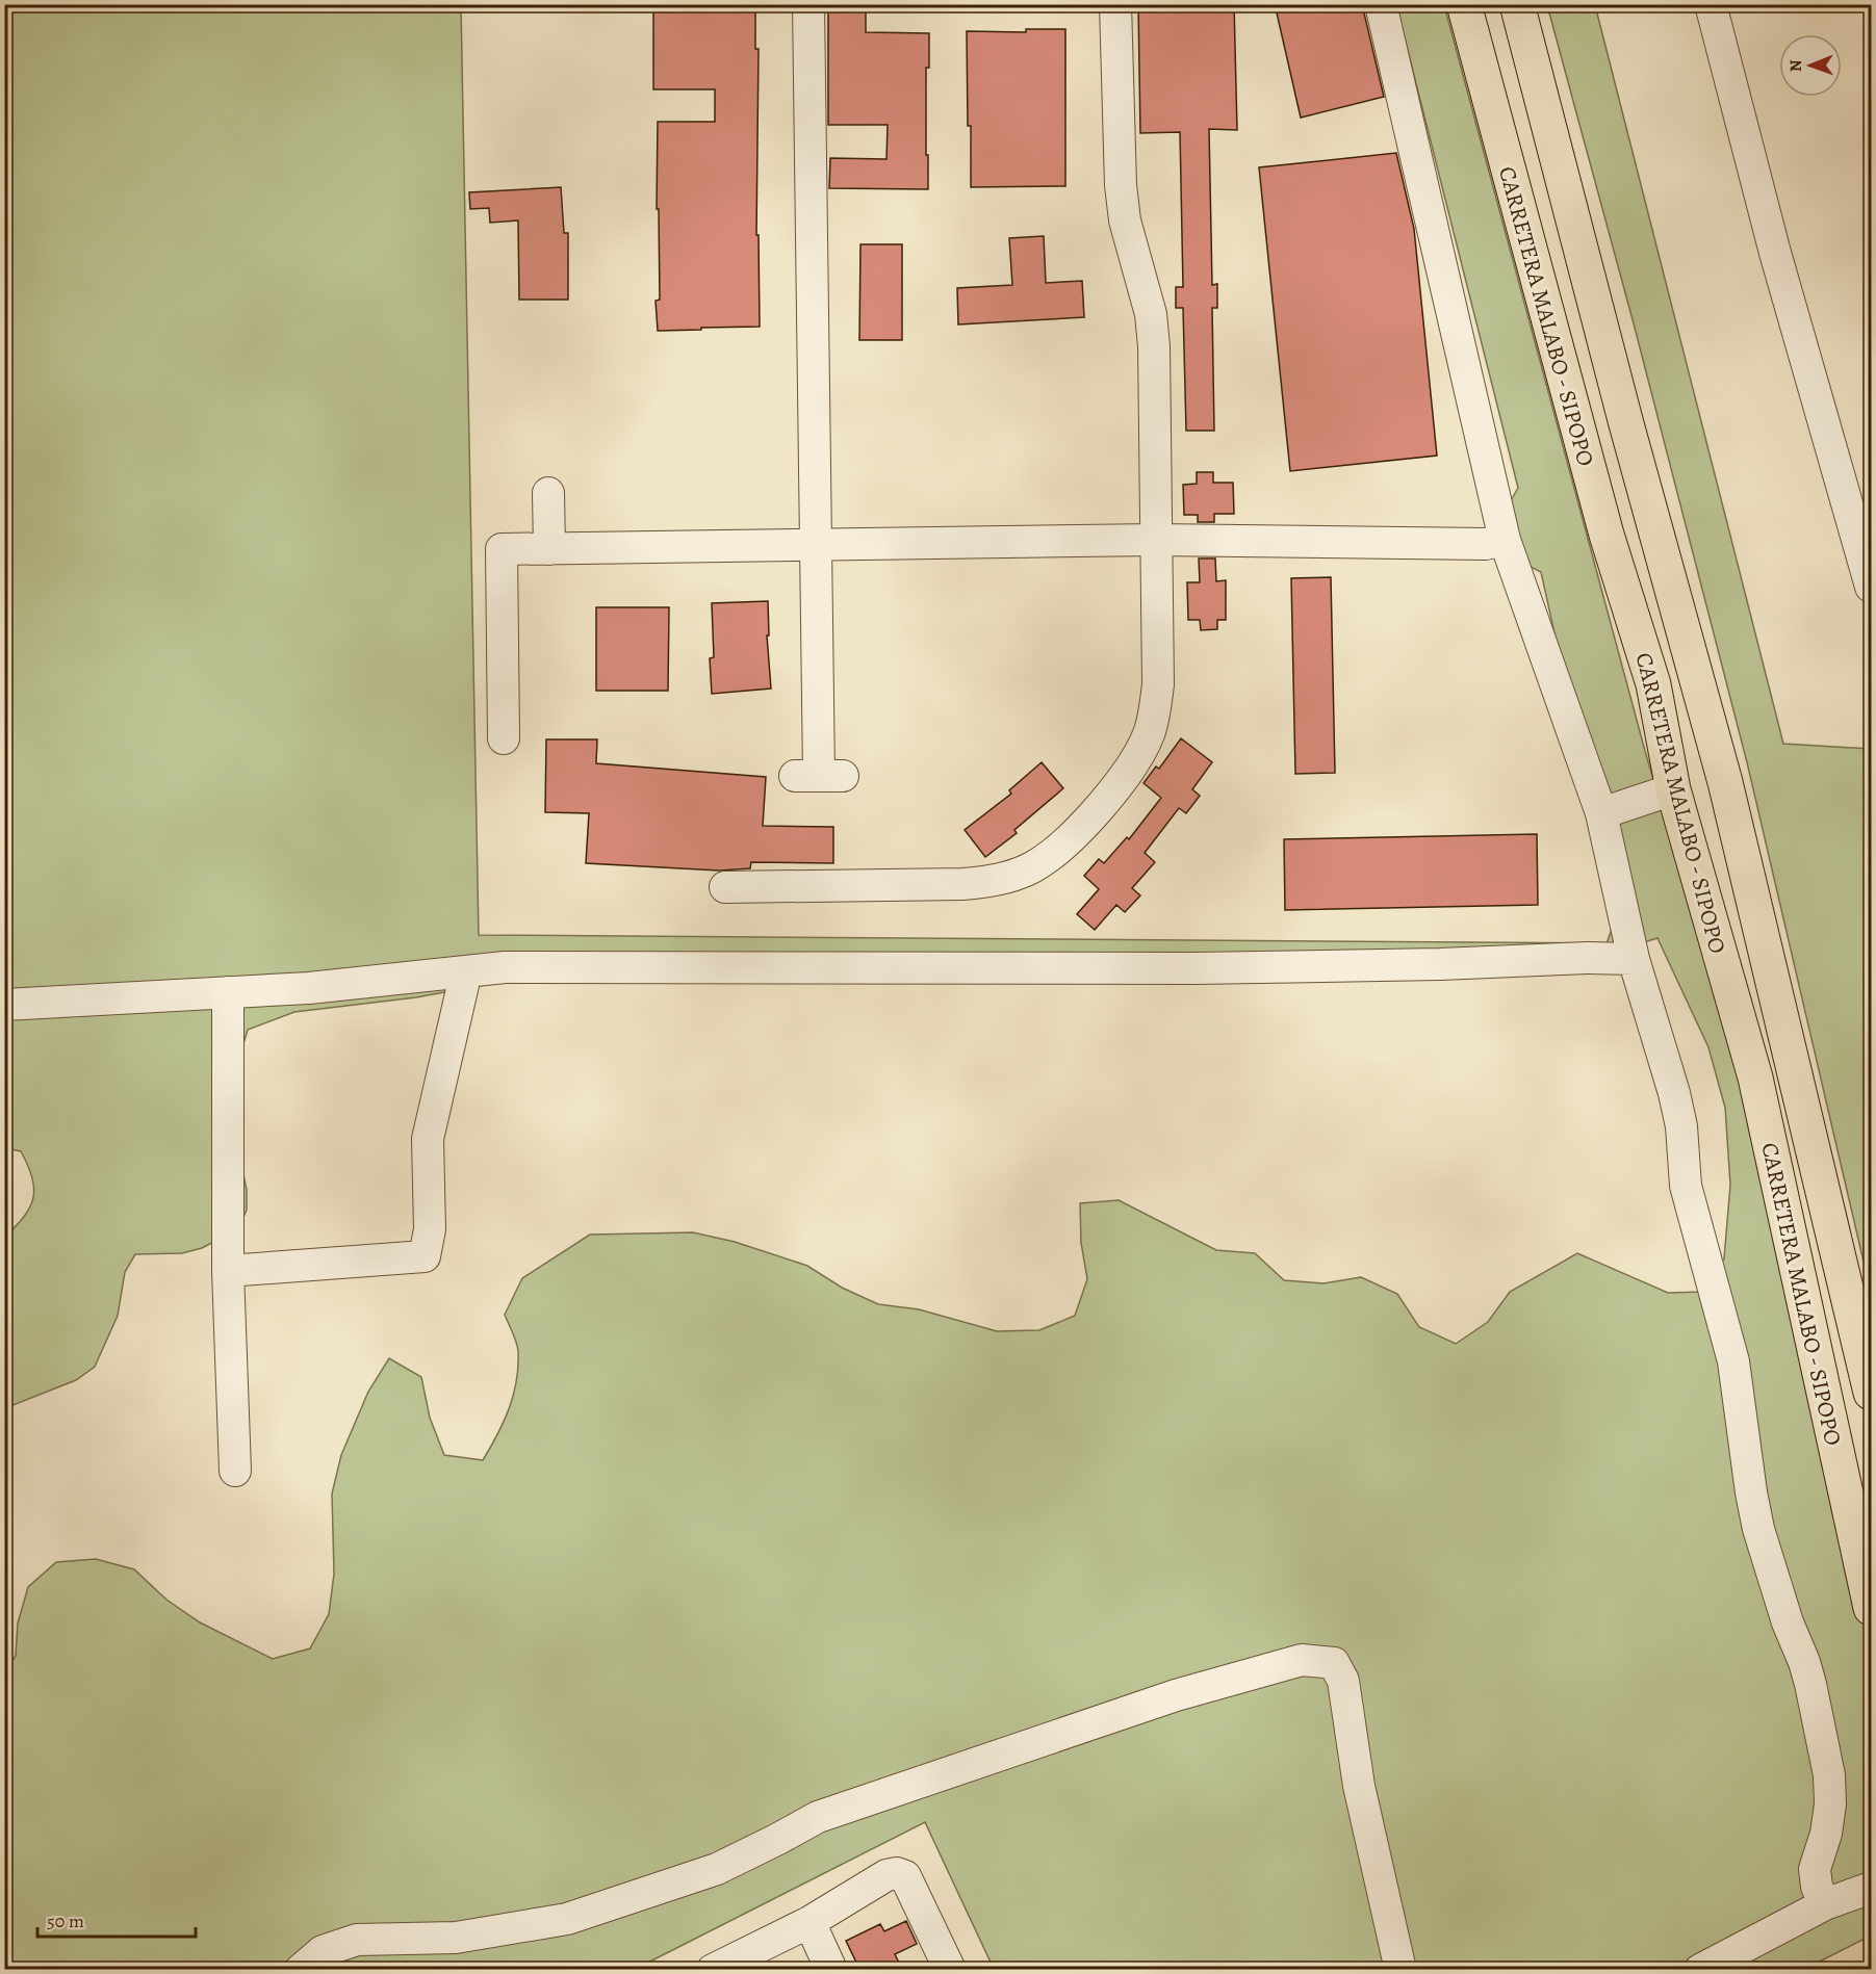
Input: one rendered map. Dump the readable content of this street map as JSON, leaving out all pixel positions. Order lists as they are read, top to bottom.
{
  "streets": {
    "highway": ["CARRETERA MALABO - SIPOPO"]
  },
  "scale_bar": "50 m",
  "north": "left"
}
